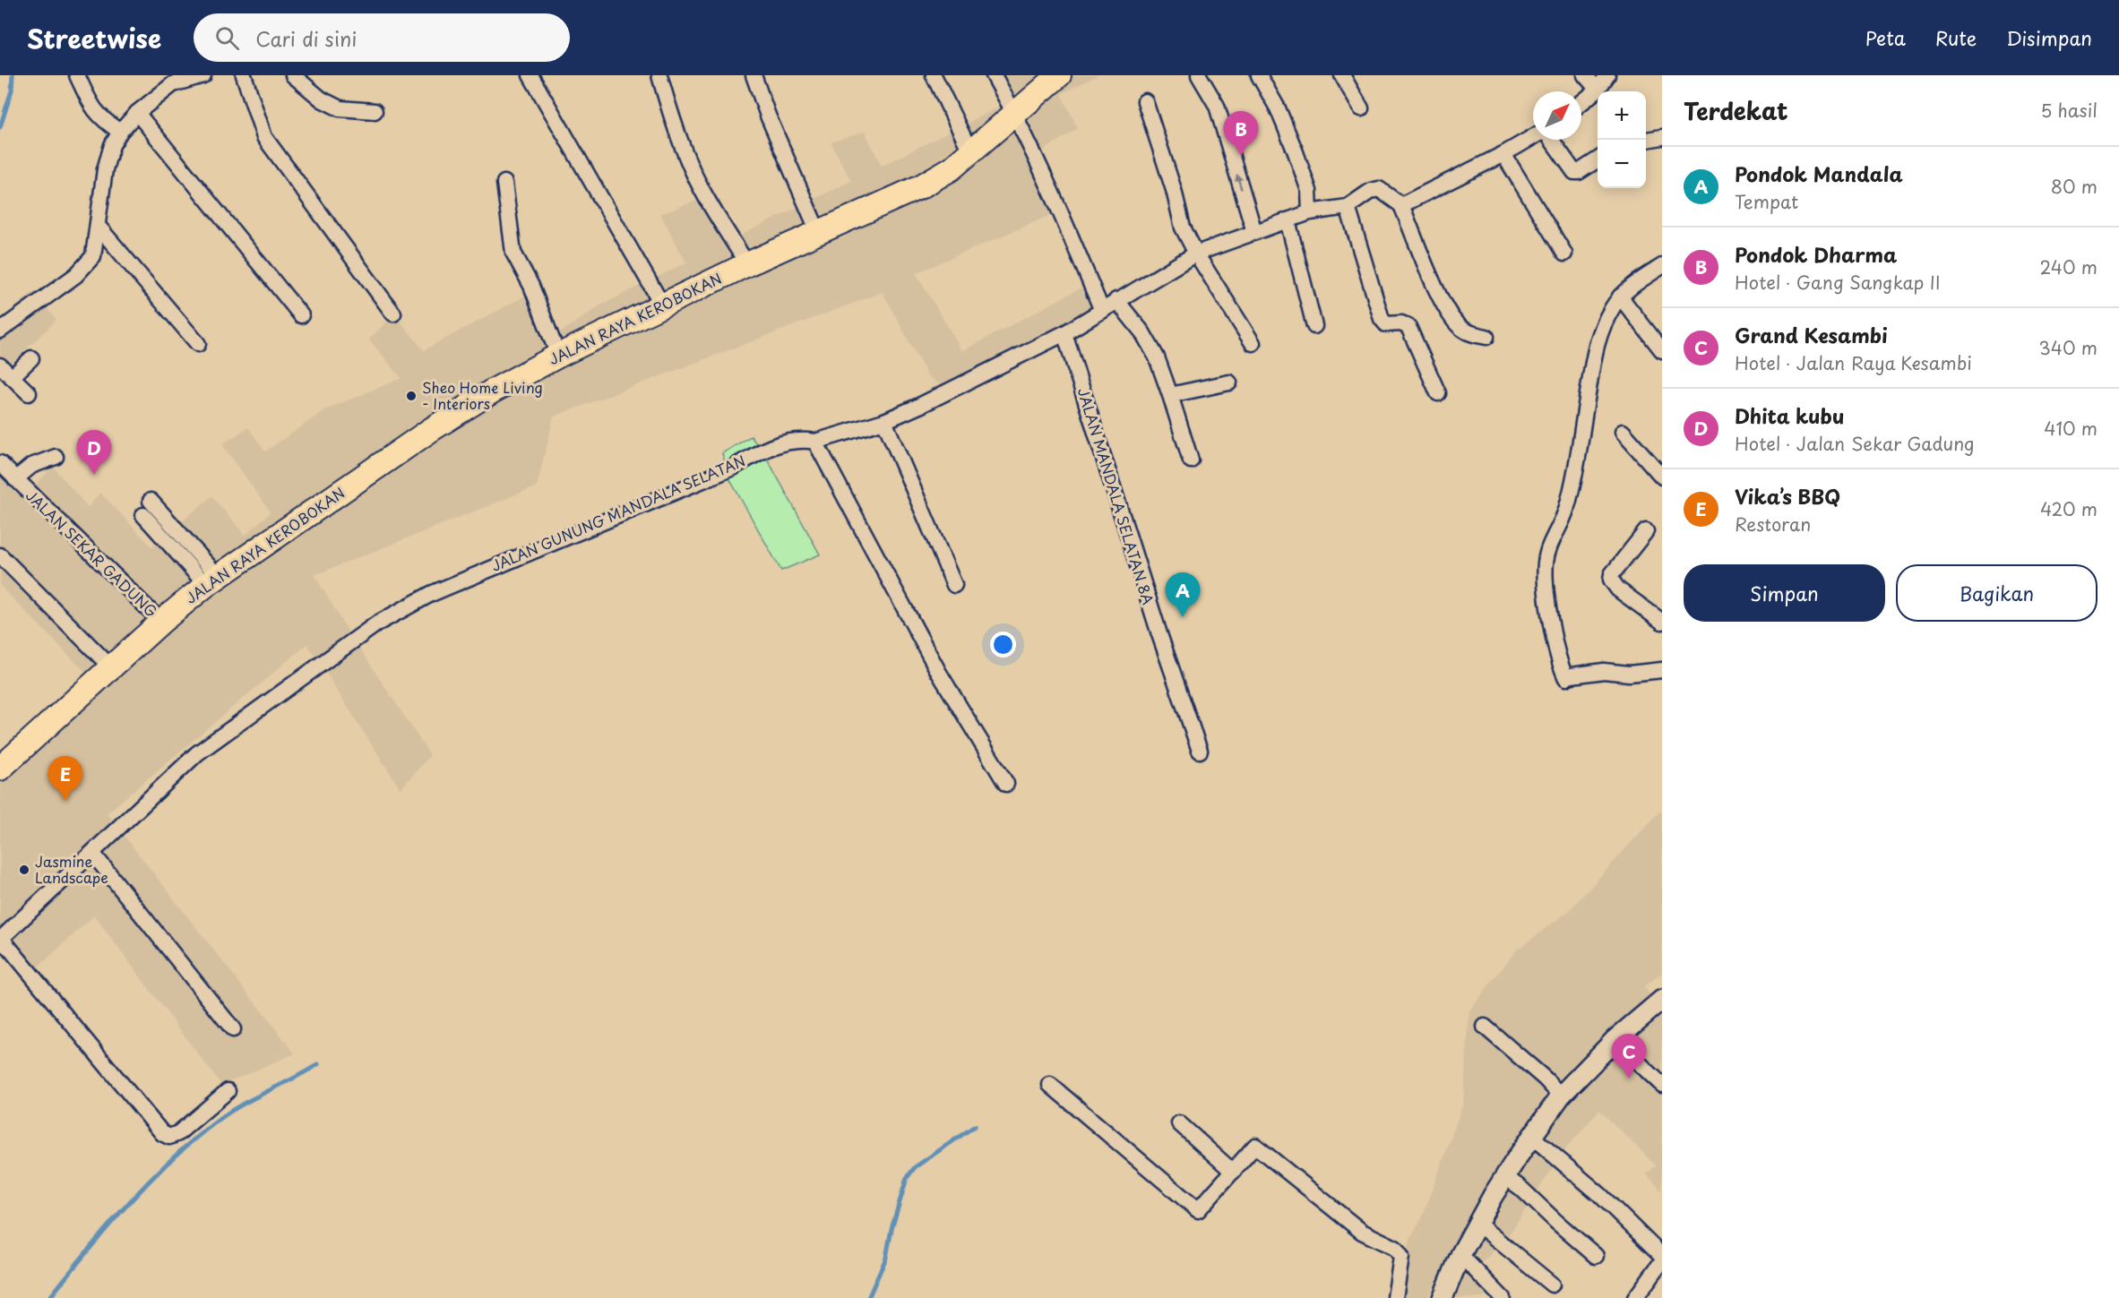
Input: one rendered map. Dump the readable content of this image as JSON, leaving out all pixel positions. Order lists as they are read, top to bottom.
{
  "streets": {
    "main road": ["JALAN RAYA KEROBOKAN"],
    "street": ["JALAN MANDALA SELATAN 8A", "JALAN GUNUNG MANDALA SELATAN", "JALAN SEKAR GADUNG"]
  },
  "crossings": [
    ["JALAN RAYA KEROBOKAN", "JALAN SEKAR GADUNG"],
    ["JALAN MANDALA SELATAN 8A", "JALAN GUNUNG MANDALA SELATAN"]
  ],
  "places": ["Sheo Home Living - Interiors", "Jasmine Landscape"],
  "north": "top right",
  "page": {
    "header": "Streetwise",
    "search": "Cari di sini",
    "nav": ["Peta", "Rute", "Disimpan"],
    "heading": ["Terdekat", "5 hasil"],
    "map_buttons": ["+", "−"],
    "pins": [
      "B",
      "D",
      "A",
      "E",
      "C"
    ],
    "list": [
      {
        "mark": "A",
        "name": "Pondok Mandala",
        "note": "Tempat",
        "value": "80 m"
      },
      {
        "mark": "B",
        "name": "Pondok Dharma",
        "note": "Hotel · Gang Sangkap II",
        "value": "240 m"
      },
      {
        "mark": "C",
        "name": "Grand Kesambi",
        "note": "Hotel · Jalan Raya Kesambi",
        "value": "340 m"
      },
      {
        "mark": "D",
        "name": "Dhita kubu",
        "note": "Hotel · Jalan Sekar Gadung",
        "value": "410 m"
      },
      {
        "mark": "E",
        "name": "Vika’s BBQ",
        "note": "Restoran",
        "value": "420 m"
      }
    ],
    "buttons": ["Simpan", "Bagikan"]
  }
}
